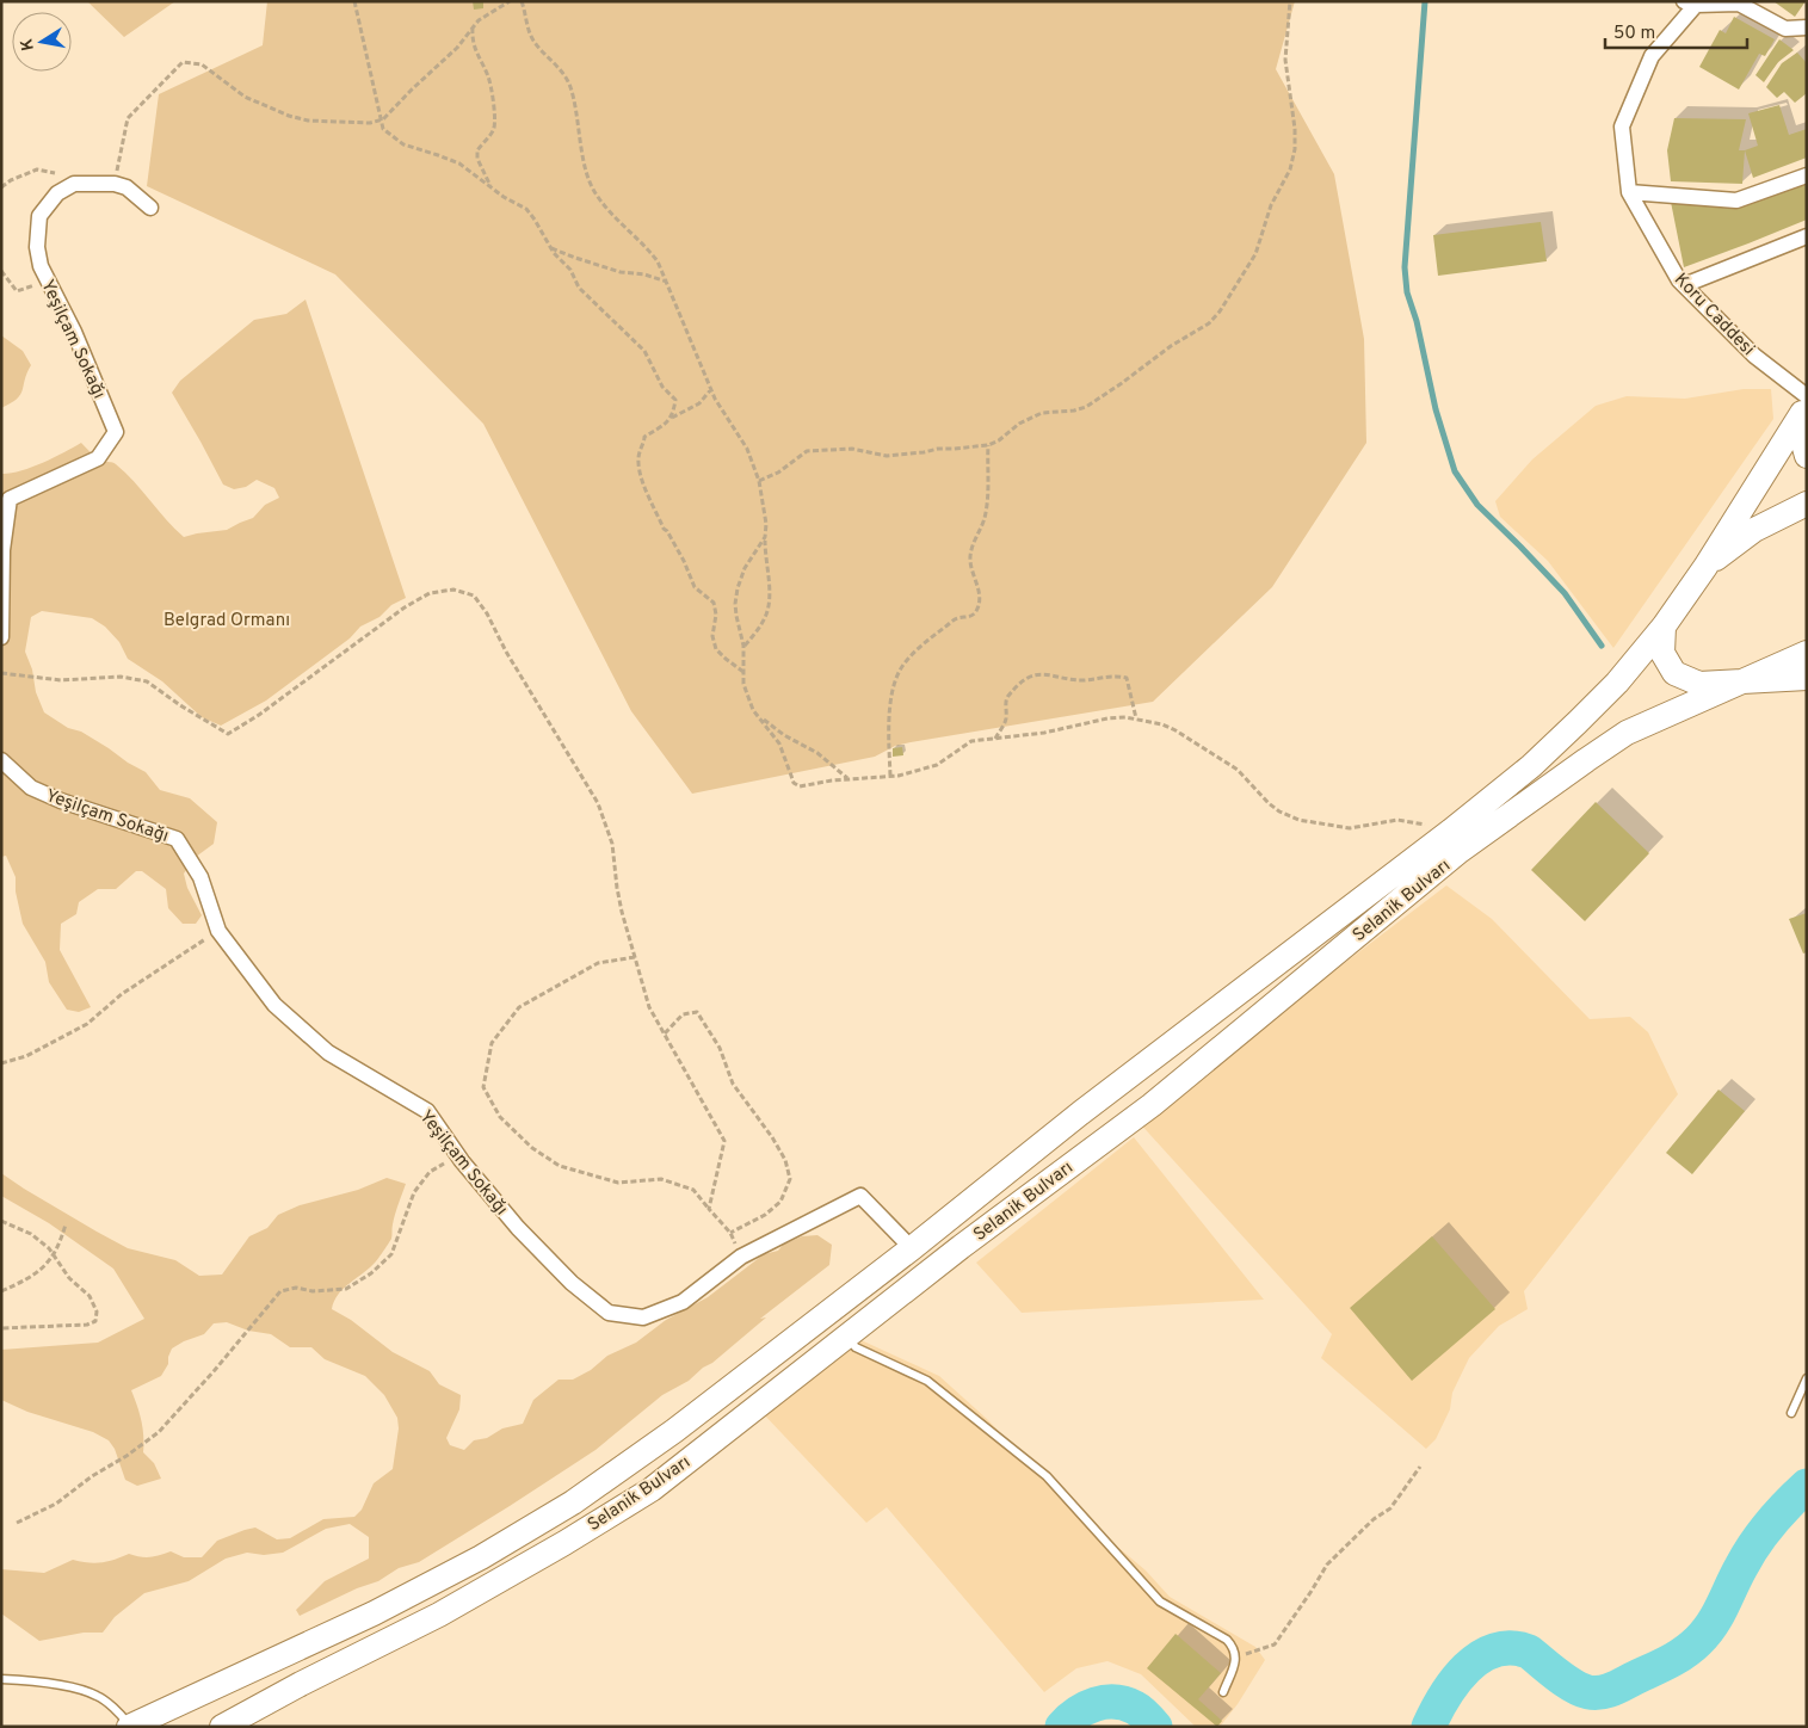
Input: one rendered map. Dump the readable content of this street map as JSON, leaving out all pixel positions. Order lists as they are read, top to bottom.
{
  "streets": {
    "main road": ["Selanik Bulvarı"],
    "street": ["Koru Caddesi", "Yeşilçam Sokağı"]
  },
  "crossings": [
    ["Yeşilçam Sokağı", "Selanik Bulvarı"]
  ],
  "parks": ["Belgrad Ormanı"],
  "scale_bar": "50 m",
  "north": "left"
}
